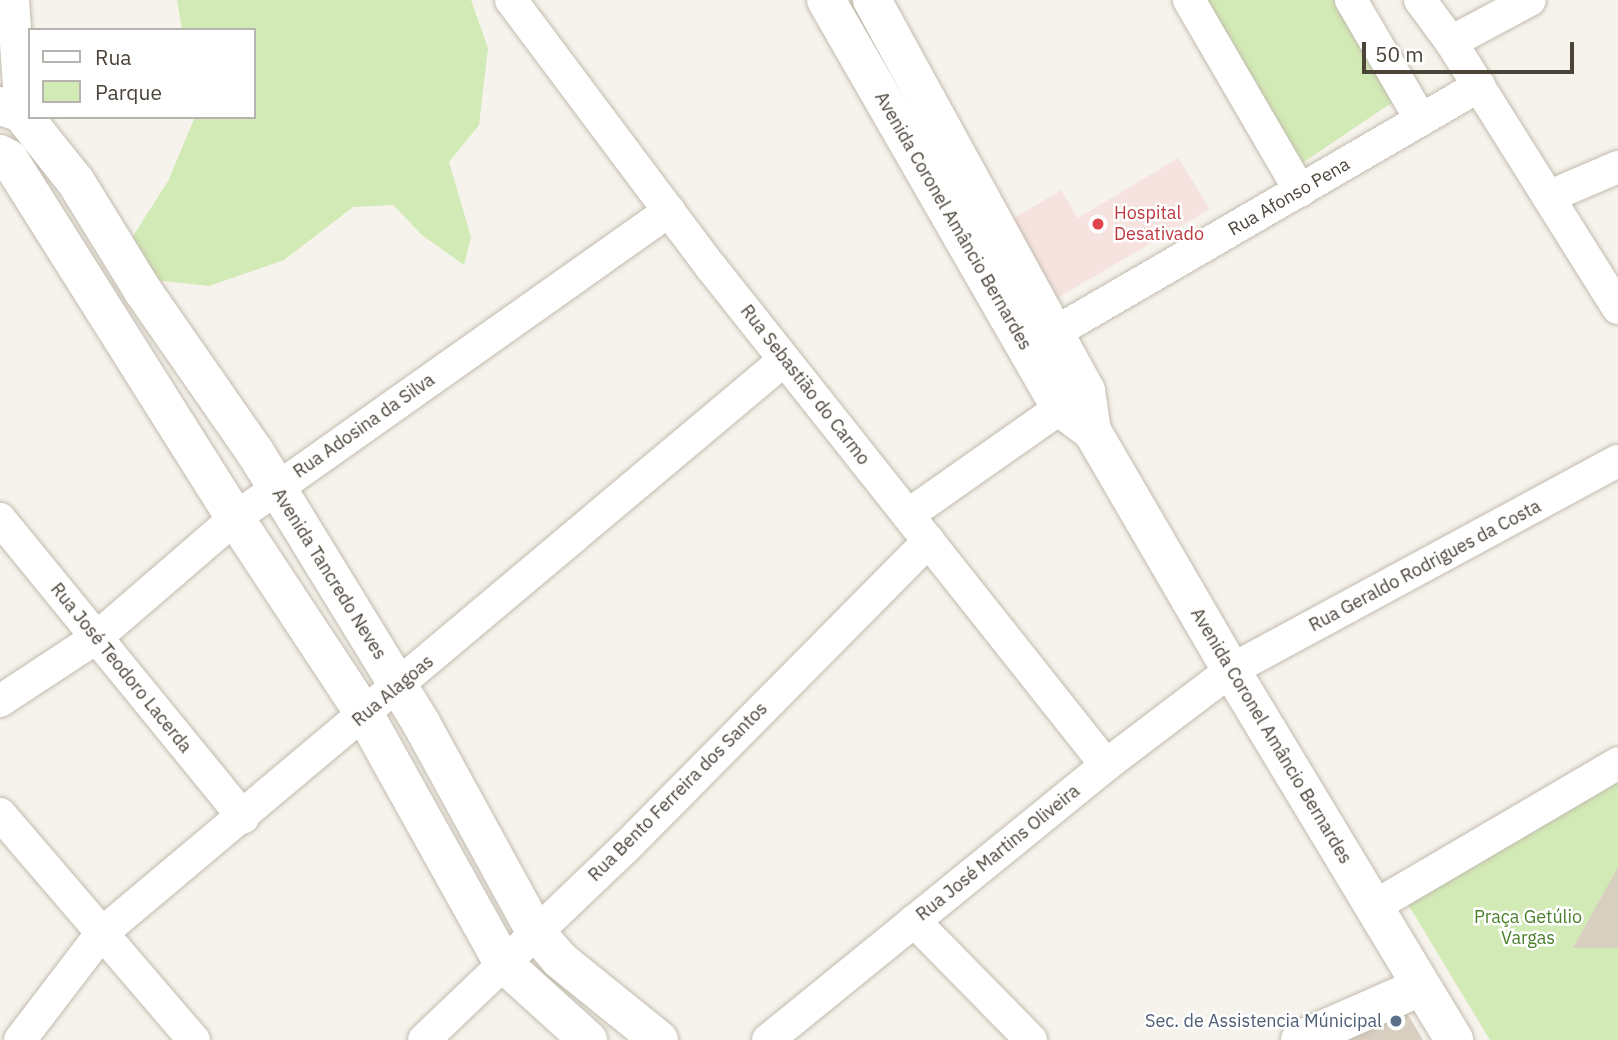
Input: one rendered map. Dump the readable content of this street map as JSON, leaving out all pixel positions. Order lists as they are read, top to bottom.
{
  "streets": {
    "street": [
      "Rua Afonso Pena",
      "Avenida Coronel Amâncio Bernardes",
      "Rua Sebastião do Carmo",
      "Rua Adosina da Silva",
      "Rua Geraldo Rodrigues da Costa",
      "Avenida Tancredo Neves",
      "Rua José Teodoro Lacerda",
      "Rua Alagoas",
      "Rua Bento Ferreira dos Santos",
      "Rua José Martins Oliveira"
    ]
  },
  "crossings": [
    ["Rua Afonso Pena", "Avenida Coronel Amâncio Bernardes"],
    ["Avenida Coronel Amâncio Bernardes", "Rua Geraldo Rodrigues da Costa"],
    ["Avenida Coronel Amâncio Bernardes", "Rua José Martins Oliveira"],
    ["Rua Sebastião do Carmo", "Rua Adosina da Silva"],
    ["Rua Sebastião do Carmo", "Rua Alagoas"],
    ["Rua Sebastião do Carmo", "Rua Bento Ferreira dos Santos"],
    ["Rua Sebastião do Carmo", "Rua José Martins Oliveira"],
    ["Rua Adosina da Silva", "Avenida Tancredo Neves"],
    ["Rua Adosina da Silva", "Rua José Teodoro Lacerda"],
    ["Rua Geraldo Rodrigues da Costa", "Rua José Martins Oliveira"],
    ["Avenida Tancredo Neves", "Rua Alagoas"],
    ["Avenida Tancredo Neves", "Rua Bento Ferreira dos Santos"],
    ["Rua José Teodoro Lacerda", "Rua Alagoas"]
  ],
  "parks": ["Praça Getúlio Vargas"],
  "places": ["Hospital Desativado", "Sec. de Assistencia Múnicipal"],
  "legend": ["Rua", "Parque"],
  "scale_bar": "50 m"
}
